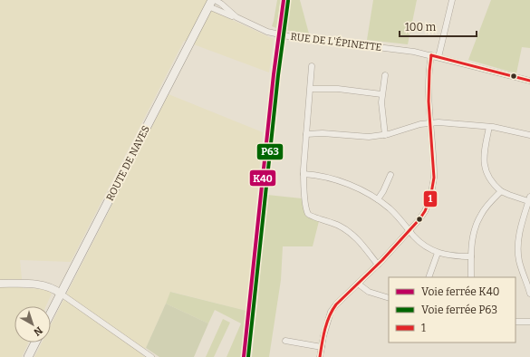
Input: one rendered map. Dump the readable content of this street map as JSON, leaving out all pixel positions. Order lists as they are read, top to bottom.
{
  "streets": {
    "main road": ["ROUTE DE NAVES"],
    "street": ["RUE DE L'ÉPINETTE"]
  },
  "crossings": [
    ["RUE DE L'ÉPINETTE", "ROUTE DE NAVES"]
  ],
  "lines": ["rail line K40", "rail line P63", "transit line 1"],
  "legend": ["Voie ferrée K40", "Voie ferrée P63", "1"],
  "scale_bar": "100 m",
  "north": "bottom right"
}
